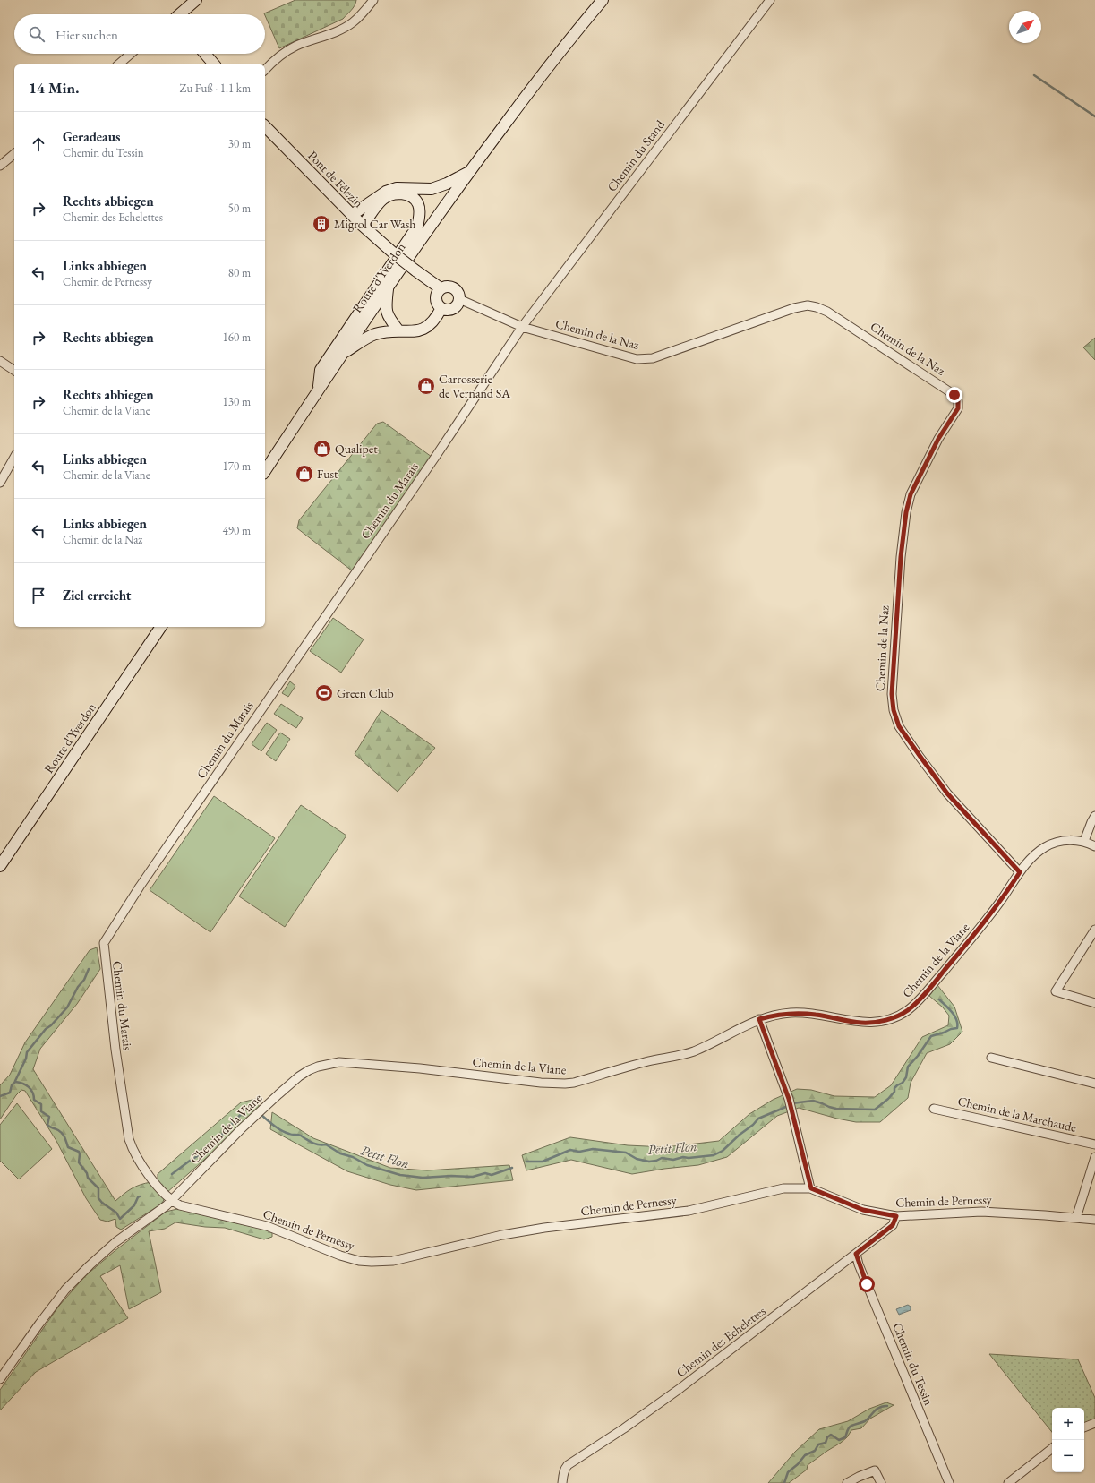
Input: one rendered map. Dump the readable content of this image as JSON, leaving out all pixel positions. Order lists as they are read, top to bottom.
{
  "streets": {
    "main road": ["Pont de Félezin", "Route d'Yverdon"],
    "street": [
      "Chemin du Stand",
      "Chemin de la Naz",
      "Chemin du Marais",
      "Chemin de la Viane",
      "Chemin de la Marchaude",
      "Chemin de Pernessy",
      "Chemin des Echelettes",
      "Chemin du Tessin"
    ]
  },
  "crossings": [
    ["Chemin du Stand", "Chemin de la Naz"],
    ["Chemin du Stand", "Chemin du Marais"],
    ["Chemin de la Naz", "Chemin du Marais"],
    ["Chemin de la Naz", "Chemin de la Viane"],
    ["Chemin du Marais", "Chemin de la Viane"],
    ["Chemin du Marais", "Chemin de Pernessy"],
    ["Chemin de la Viane", "Chemin de Pernessy"],
    ["Chemin de Pernessy", "Chemin des Echelettes"],
    ["Chemin des Echelettes", "Chemin du Tessin"]
  ],
  "water": ["Petit Flon"],
  "places": {
    "building": ["Migrol Car Wash"],
    "shop": ["Carrosserie de Vernand SA", "Qualipet", "Fust"],
    "sports": ["Green Club"]
  },
  "north": "top right",
  "page": {
    "search": "Hier suchen",
    "heading": ["14 Min.", "Zu Fuß · 1.1 km"],
    "list": [
      ["Geradeaus", "Chemin du Tessin", "30 m"],
      ["Rechts abbiegen", "Chemin des Echelettes", "50 m"],
      ["Links abbiegen", "Chemin de Pernessy", "80 m"],
      ["Rechts abbiegen", "160 m"],
      ["Rechts abbiegen", "Chemin de la Viane", "130 m"],
      ["Links abbiegen", "Chemin de la Viane", "170 m"],
      ["Links abbiegen", "Chemin de la Naz", "490 m"],
      "Ziel erreicht"
    ],
    "map_buttons": ["+", "−"]
  }
}
